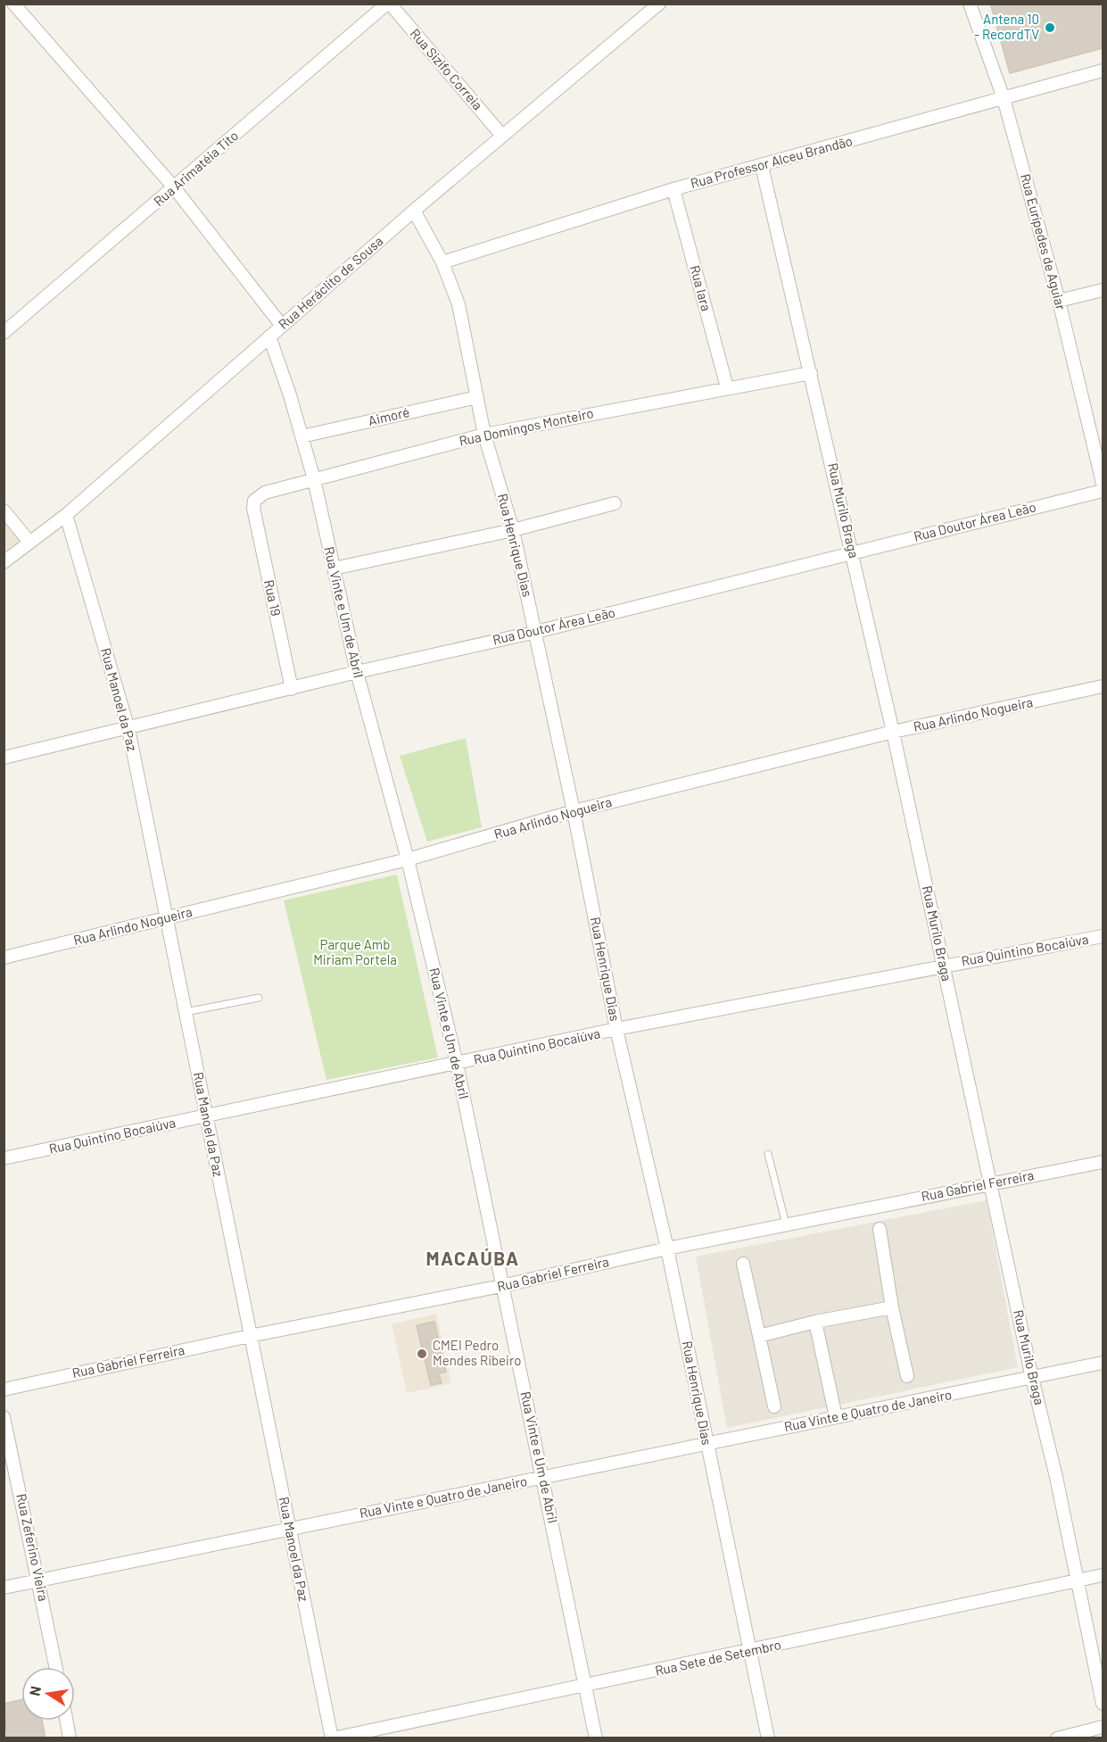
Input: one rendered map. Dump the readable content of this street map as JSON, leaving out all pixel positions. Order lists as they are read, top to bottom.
{
  "streets": {
    "street": [
      "Rua Sizifo Correia",
      "Rua Professor Alceu Brandão",
      "Rua Arimatéia Tito",
      "Rua Eurípedes de Aguiar",
      "Rua Heráclito de Sousa",
      "Rua Iara",
      "Aimoré",
      "Rua Domingos Monteiro",
      "Rua Murilo Braga",
      "Rua Doutor Área Leão",
      "Rua Henrique Dias",
      "Rua 19",
      "Rua Vinte e Um de Abril",
      "Rua Manoel da Paz",
      "Rua Arlindo Nogueira",
      "Rua Quintino Bocaiúva",
      "Rua Gabriel Ferreira",
      "Rua Vinte e Quatro de Janeiro",
      "Rua Zeferino Vieira",
      "Rua Sete de Setembro"
    ]
  },
  "crossings": [
    ["Rua Sizifo Correia", "Rua Arimatéia Tito"],
    ["Rua Sizifo Correia", "Rua Heráclito de Sousa"],
    ["Rua Professor Alceu Brandão", "Rua Eurípedes de Aguiar"],
    ["Rua Professor Alceu Brandão", "Rua Iara"],
    ["Rua Professor Alceu Brandão", "Rua Murilo Braga"],
    ["Rua Professor Alceu Brandão", "Rua Henrique Dias"],
    ["Rua Heráclito de Sousa", "Rua Henrique Dias"],
    ["Rua Heráclito de Sousa", "Rua Vinte e Um de Abril"],
    ["Rua Heráclito de Sousa", "Rua Manoel da Paz"],
    ["Rua Iara", "Rua Domingos Monteiro"],
    ["Aimoré", "Rua Henrique Dias"],
    ["Aimoré", "Rua Vinte e Um de Abril"],
    ["Rua Domingos Monteiro", "Rua Murilo Braga"],
    ["Rua Domingos Monteiro", "Rua Henrique Dias"],
    ["Rua Domingos Monteiro", "Rua 19"],
    ["Rua Domingos Monteiro", "Rua Vinte e Um de Abril"],
    ["Rua Murilo Braga", "Rua Doutor Área Leão"],
    ["Rua Murilo Braga", "Rua Arlindo Nogueira"],
    ["Rua Murilo Braga", "Rua Quintino Bocaiúva"],
    ["Rua Murilo Braga", "Rua Gabriel Ferreira"],
    ["Rua Murilo Braga", "Rua Vinte e Quatro de Janeiro"],
    ["Rua Murilo Braga", "Rua Sete de Setembro"],
    ["Rua Doutor Área Leão", "Rua Henrique Dias"],
    ["Rua Doutor Área Leão", "Rua 19"],
    ["Rua Doutor Área Leão", "Rua Vinte e Um de Abril"],
    ["Rua Doutor Área Leão", "Rua Manoel da Paz"],
    ["Rua Henrique Dias", "Rua Arlindo Nogueira"],
    ["Rua Henrique Dias", "Rua Quintino Bocaiúva"],
    ["Rua Henrique Dias", "Rua Gabriel Ferreira"],
    ["Rua Henrique Dias", "Rua Vinte e Quatro de Janeiro"],
    ["Rua Henrique Dias", "Rua Sete de Setembro"],
    ["Rua Vinte e Um de Abril", "Rua Arlindo Nogueira"],
    ["Rua Vinte e Um de Abril", "Rua Quintino Bocaiúva"],
    ["Rua Vinte e Um de Abril", "Rua Gabriel Ferreira"],
    ["Rua Vinte e Um de Abril", "Rua Vinte e Quatro de Janeiro"],
    ["Rua Vinte e Um de Abril", "Rua Sete de Setembro"],
    ["Rua Manoel da Paz", "Rua Arlindo Nogueira"],
    ["Rua Manoel da Paz", "Rua Quintino Bocaiúva"],
    ["Rua Manoel da Paz", "Rua Gabriel Ferreira"],
    ["Rua Manoel da Paz", "Rua Vinte e Quatro de Janeiro"],
    ["Rua Manoel da Paz", "Rua Sete de Setembro"],
    ["Rua Vinte e Quatro de Janeiro", "Rua Zeferino Vieira"]
  ],
  "districts": ["MACAÚBA"],
  "parks": ["Parque Amb Miriam Portela"],
  "places": ["Antena 10 - RecordTV", "CMEI Pedro Mendes Ribeiro"],
  "north": "left"
}
